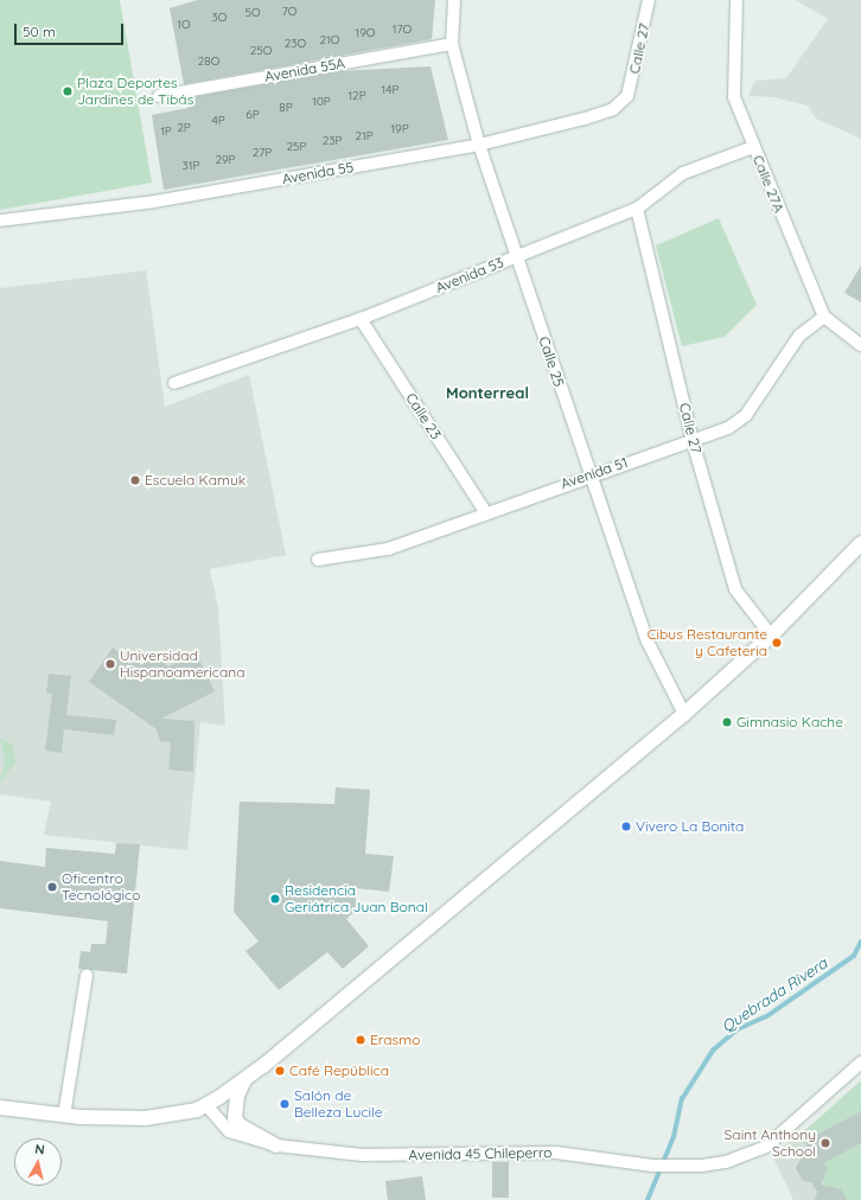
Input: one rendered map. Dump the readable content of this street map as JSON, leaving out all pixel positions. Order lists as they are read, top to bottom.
{
  "streets": {
    "street": [
      "Calle 27",
      "Avenida 55A",
      "Avenida 55",
      "Calle 27A",
      "Avenida 53",
      "Calle 25",
      "Calle 23",
      "Avenida 51",
      "Avenida 45 Chileperro"
    ]
  },
  "crossings": [
    ["Calle 27", "Avenida 55"],
    ["Calle 27", "Avenida 53"],
    ["Calle 27", "Avenida 51"],
    ["Avenida 55A", "Calle 25"],
    ["Avenida 55", "Calle 25"],
    ["Calle 27A", "Avenida 53"],
    ["Calle 27A", "Avenida 51"],
    ["Avenida 53", "Calle 25"],
    ["Avenida 53", "Calle 23"],
    ["Calle 25", "Avenida 51"],
    ["Calle 23", "Avenida 51"]
  ],
  "districts": ["Monterreal"],
  "water": ["Quebrada Rivera"],
  "places": [
    "Plaza Deportes Jardines de Tibás",
    "Escuela Kamuk",
    "Cibus Restaurante y Cafeteria",
    "Universidad Hispanoamericana",
    "Gimnasio Kache",
    "Vivero La Bonita",
    "Oficentro Tecnológico",
    "Residencia Geriátrica Juan Bonal",
    "Erasmo",
    "Café República",
    "Salón de Belleza Lucile",
    "Saint Anthony School"
  ],
  "house_numbers": [
    "7O",
    "5O",
    "3O",
    "1O",
    "17O",
    "19O",
    "21O",
    "23O",
    "25O",
    "28O",
    "14P",
    "12P",
    "10P",
    "8P",
    "6P",
    "4P",
    "2P",
    "19P",
    "1P",
    "21P",
    "23P",
    "25P",
    "27P",
    "29P",
    "31P"
  ],
  "scale_bar": "50 m",
  "north": "top"
}
